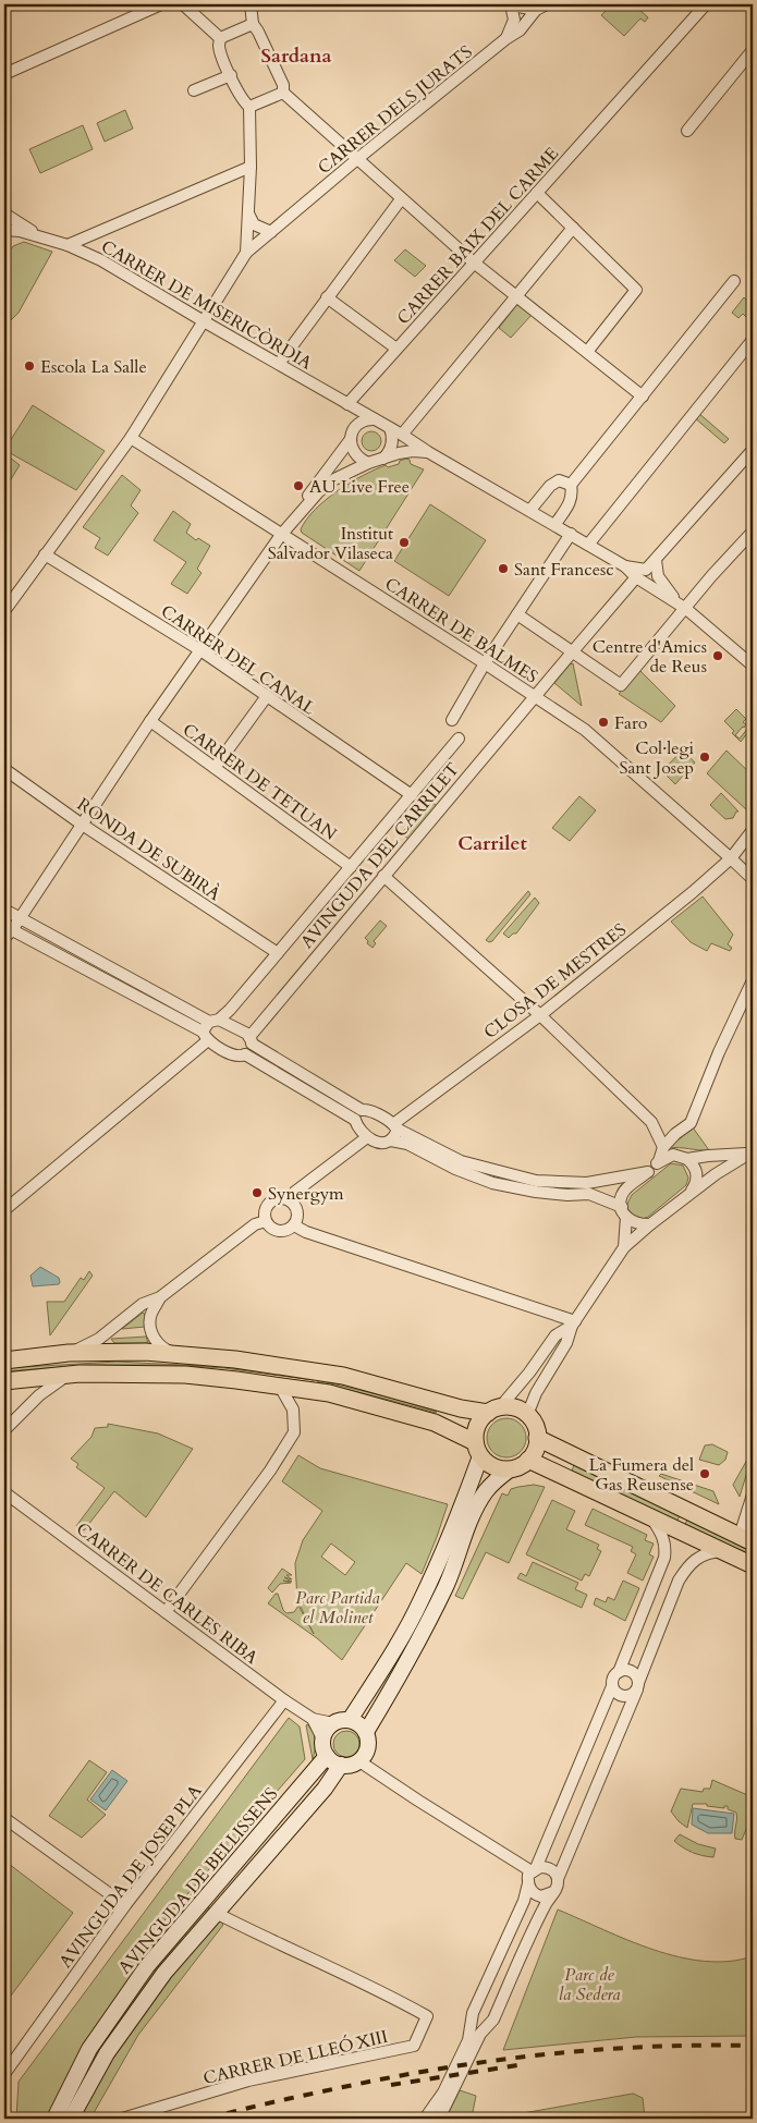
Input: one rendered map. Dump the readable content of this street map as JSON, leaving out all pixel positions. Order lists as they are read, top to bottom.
{
  "streets": {
    "main road": ["AVINGUDA DE BELLISSENS"],
    "street": [
      "CARRER DELS JURATS",
      "CARRER BAIX DEL CARME",
      "CARRER DE MISERICÒRDIA",
      "CARRER DE BALMES",
      "CARRER DEL CANAL",
      "CARRER DE TETUAN",
      "RONDA DE SUBIRÀ",
      "AVINGUDA DEL CARRILET",
      "CLOSA DE MESTRES",
      "CARRER DE CARLES RIBA",
      "AVINGUDA DE JOSEP PLA",
      "CARRER DE LLEÓ XIII"
    ]
  },
  "crossings": [
    ["CARRER DELS JURATS", "CARRER DE MISERICÒRDIA"],
    ["CARRER DELS JURATS", "CARRER DE BALMES"],
    ["CARRER DELS JURATS", "CARRER DEL CANAL"],
    ["CARRER BAIX DEL CARME", "CARRER DE MISERICÒRDIA"],
    ["CARRER DE BALMES", "AVINGUDA DEL CARRILET"],
    ["CARRER DE BALMES", "CLOSA DE MESTRES"],
    ["CARRER DEL CANAL", "AVINGUDA DEL CARRILET"],
    ["CARRER DE TETUAN", "AVINGUDA DEL CARRILET"],
    ["RONDA DE SUBIRÀ", "AVINGUDA DEL CARRILET"],
    ["CARRER DE CARLES RIBA", "AVINGUDA DE JOSEP PLA"],
    ["CARRER DE CARLES RIBA", "AVINGUDA DE BELLISSENS"],
    ["AVINGUDA DE BELLISSENS", "CARRER DE LLEÓ XIII"]
  ],
  "districts": ["Sardana", "Carrilet"],
  "parks": ["Parc Partida el Molinet", "Parc de la Sedera"],
  "places": [
    "Escola La Salle",
    "AU Live Free",
    "Institut Salvador Vilaseca",
    "Sant Francesc",
    "Centre d'Amics de Reus",
    "Faro",
    "Col·legi Sant Josep",
    "Synergym",
    "La Fumera del Gas Reusense"
  ]
}
